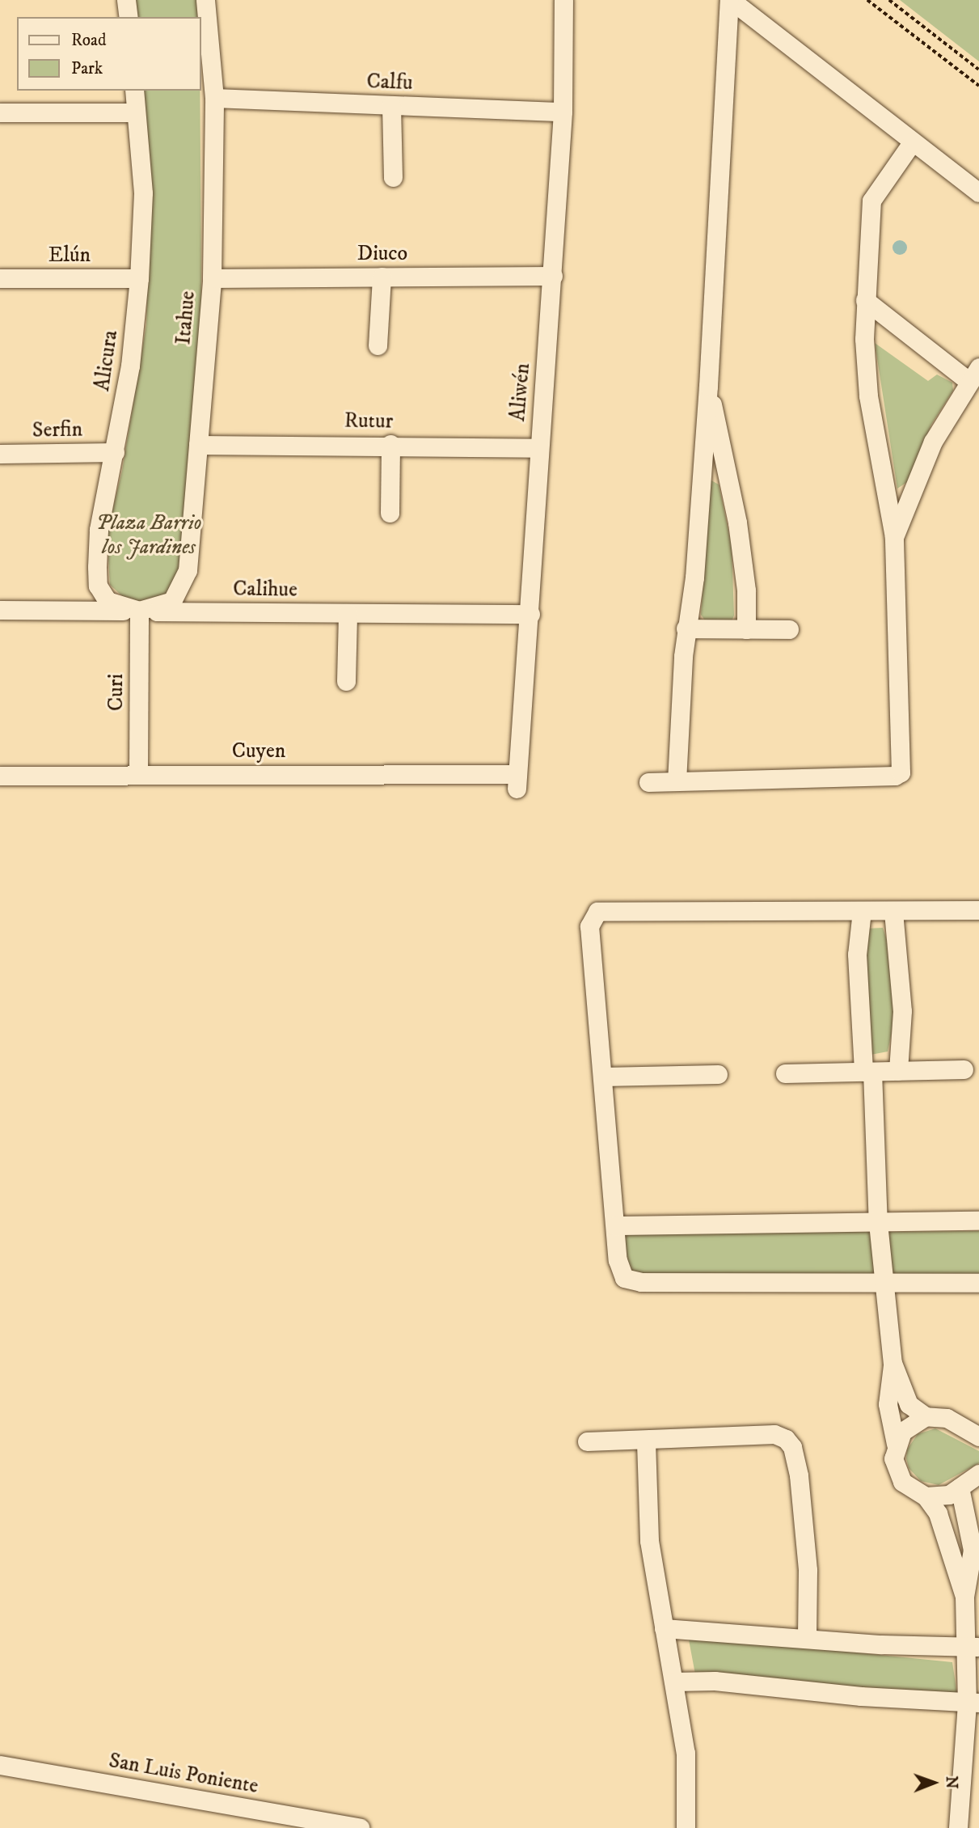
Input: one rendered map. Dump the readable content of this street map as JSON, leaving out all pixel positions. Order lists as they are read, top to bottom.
{
  "streets": {
    "street": [
      "Calfu",
      "Diuco",
      "Elún",
      "Itahue",
      "Alicura",
      "Aliwén",
      "Rutur",
      "Serfin",
      "Calihue",
      "Curi",
      "Cuyen",
      "San Luis Poniente"
    ]
  },
  "crossings": [
    ["Calfu", "Itahue"],
    ["Calfu", "Aliwén"],
    ["Diuco", "Itahue"],
    ["Diuco", "Aliwén"],
    ["Elún", "Alicura"],
    ["Itahue", "Alicura"],
    ["Itahue", "Rutur"],
    ["Itahue", "Calihue"],
    ["Itahue", "Curi"],
    ["Alicura", "Serfin"],
    ["Alicura", "Calihue"],
    ["Alicura", "Curi"],
    ["Aliwén", "Rutur"],
    ["Aliwén", "Calihue"],
    ["Aliwén", "Cuyen"],
    ["Calihue", "Curi"],
    ["Curi", "Cuyen"]
  ],
  "parks": ["Plaza Barrio los Jardines"],
  "legend": ["Road", "Park"],
  "north": "right"
}
